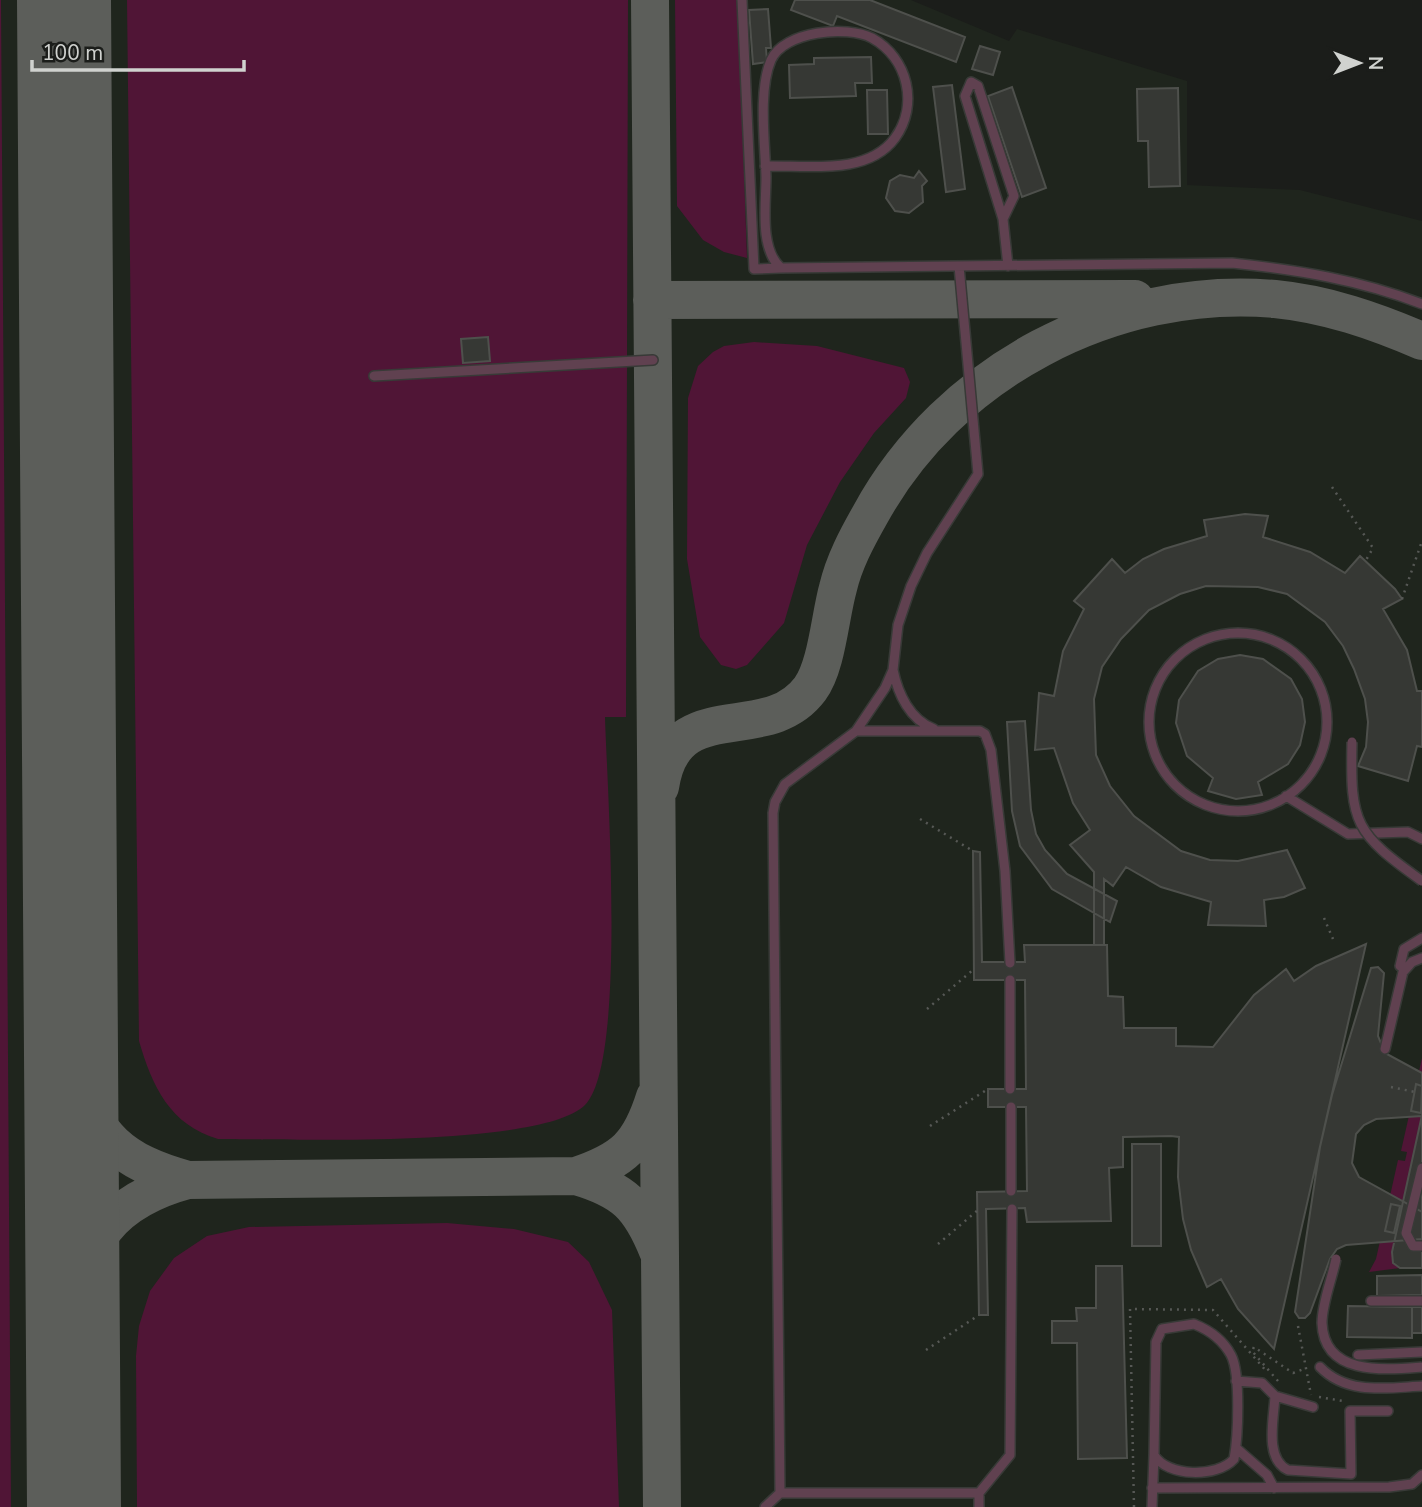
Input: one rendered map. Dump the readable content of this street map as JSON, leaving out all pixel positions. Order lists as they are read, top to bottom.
{
  "scale_bar": "100 m",
  "north": "right"
}
